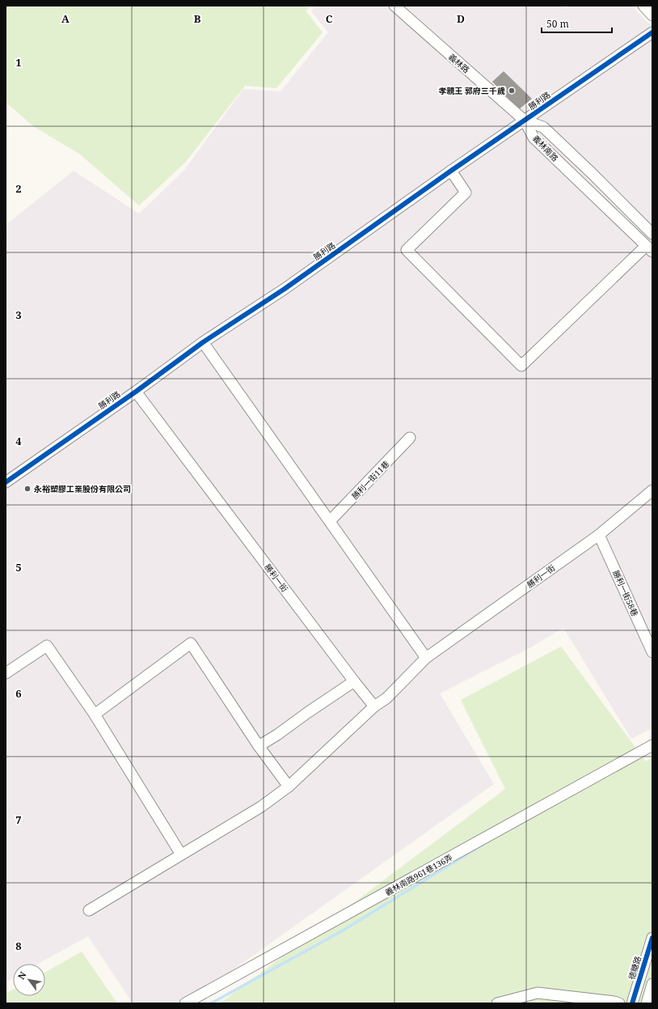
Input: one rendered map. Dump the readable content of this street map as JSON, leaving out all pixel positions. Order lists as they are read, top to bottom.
{
  "streets": {
    "street": [
      "義林路",
      "勝利路",
      "義林南路",
      "勝利一街11巷",
      "勝利一街",
      "勝利一街58巷",
      "義林南路961巷136弄",
      "德糖路"
    ]
  },
  "crossings": [
    ["義林路", "勝利路"],
    ["義林路", "義林南路"],
    ["勝利路", "義林南路"],
    ["勝利路", "勝利一街"],
    ["勝利一街", "勝利一街58巷"]
  ],
  "places": ["孝親王 郭府三千歲", "永裕塑膠工業股份有限公司"],
  "scale_bar": "50 m",
  "north": "top left",
  "grid": {
    "columns": [
      "A",
      "B",
      "C",
      "D"
    ],
    "rows": [
      "1",
      "2",
      "3",
      "4",
      "5",
      "6",
      "7",
      "8"
    ]
  }
}
